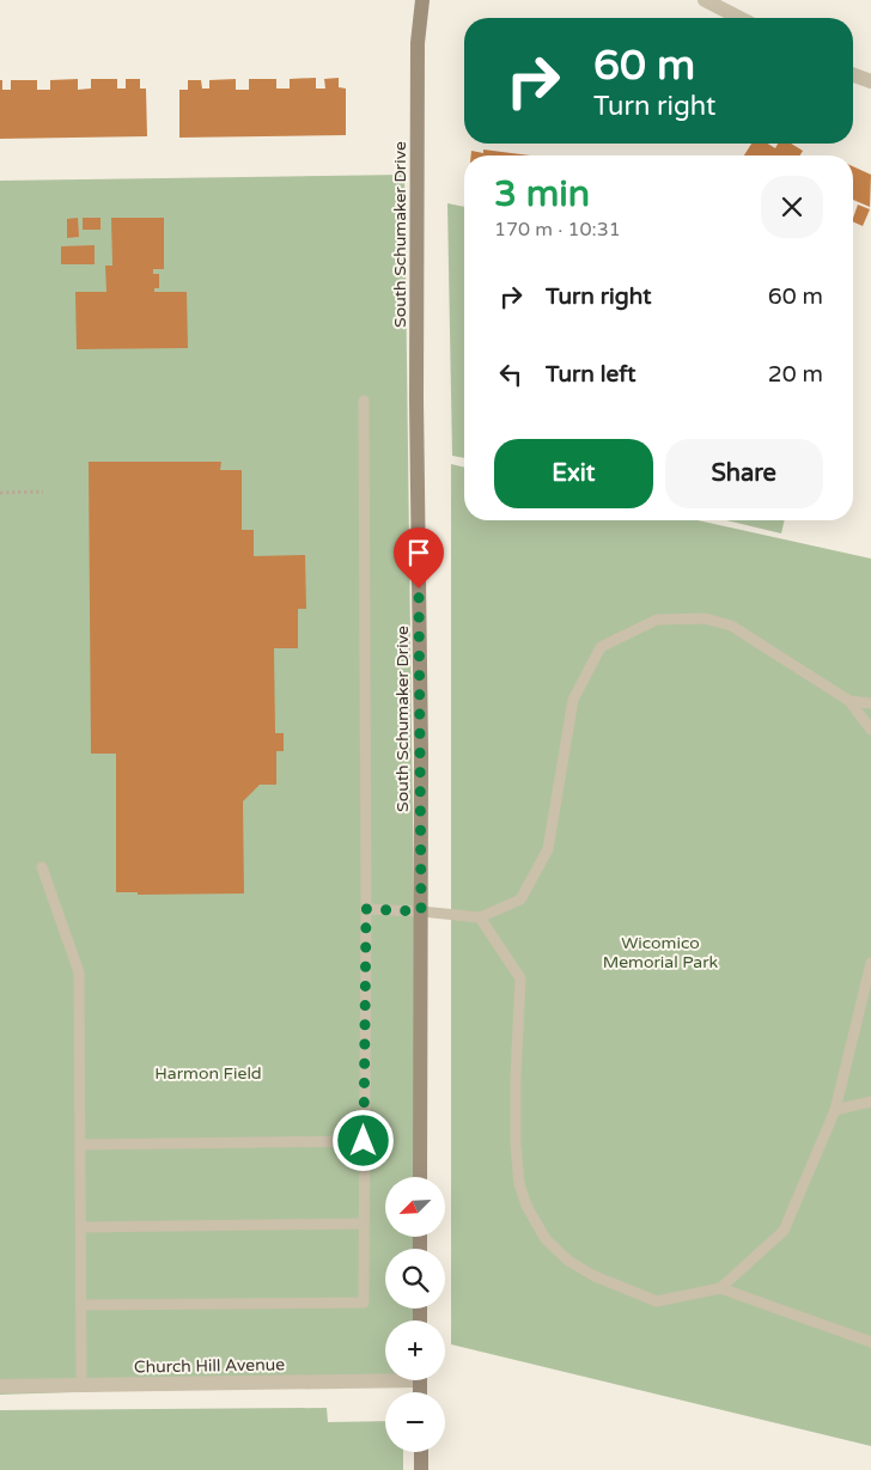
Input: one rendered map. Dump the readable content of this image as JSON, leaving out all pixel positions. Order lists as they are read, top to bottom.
{
  "streets": {
    "street": ["South Schumaker Drive", "Church Hill Avenue"]
  },
  "parks": ["Wicomico Memorial Park", "Harmon Field"],
  "north": "bottom left",
  "page": {
    "turn": ["60 m", "Turn right"],
    "heading": ["3 min", "170 m · 10:31"],
    "list": [
      {
        "name": "Turn right",
        "value": "60 m"
      },
      {
        "name": "Turn left",
        "value": "20 m"
      }
    ],
    "buttons": ["Exit", "Share"],
    "map_buttons": ["+", "−"]
  }
}
